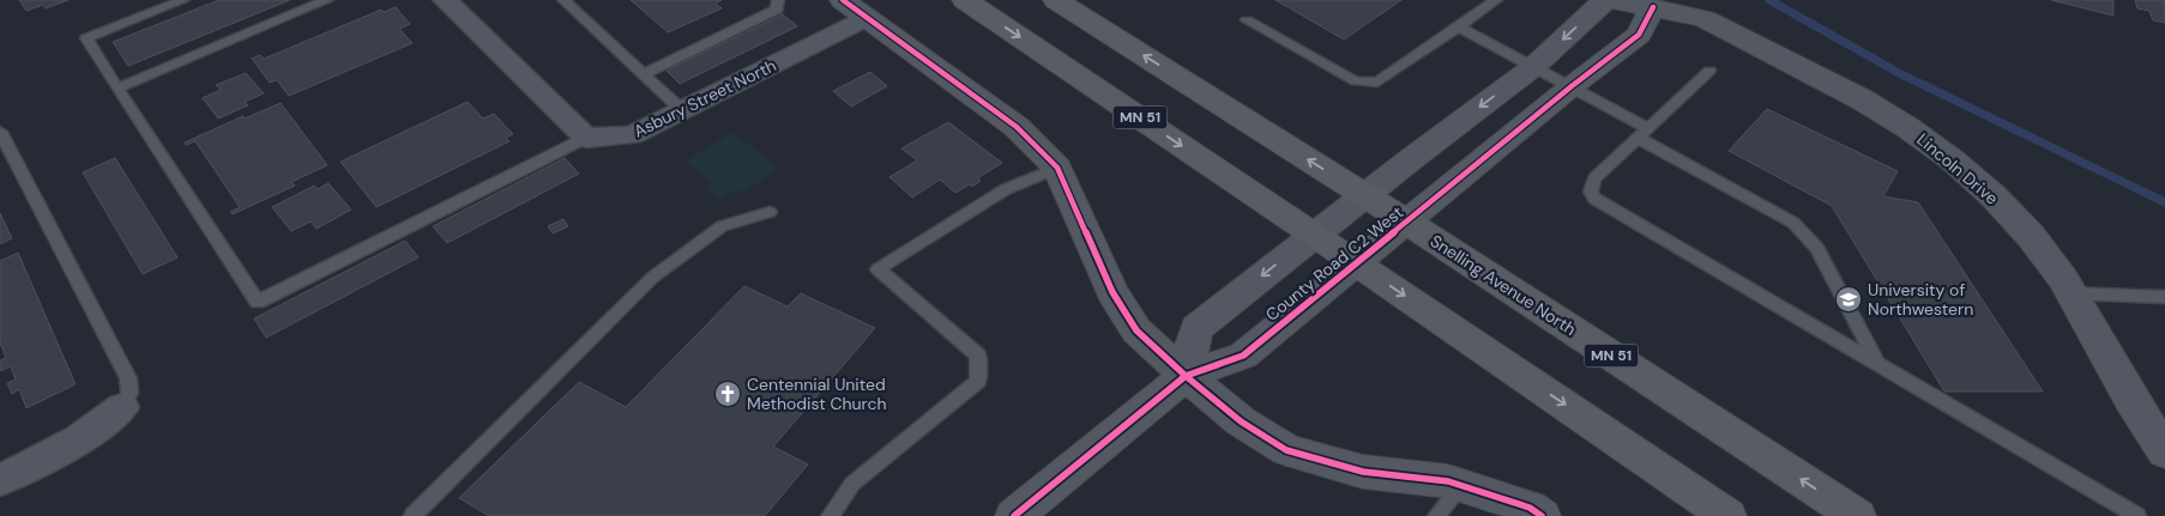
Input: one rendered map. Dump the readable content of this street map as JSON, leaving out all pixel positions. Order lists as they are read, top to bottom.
{
  "streets": {
    "highway": ["MN 51", "Snelling Avenue North"],
    "street": ["Asbury Street North", "Lincoln Drive", "County Road C2 West"]
  },
  "crossings": [
    ["MN 51", "County Road C2 West"],
    ["Lincoln Drive", "County Road C2 West"],
    ["County Road C2 West", "Snelling Avenue North"]
  ],
  "places": {
    "school or university": ["University of Northwestern"],
    "church": ["Centennial United Methodist Church"]
  }
}
